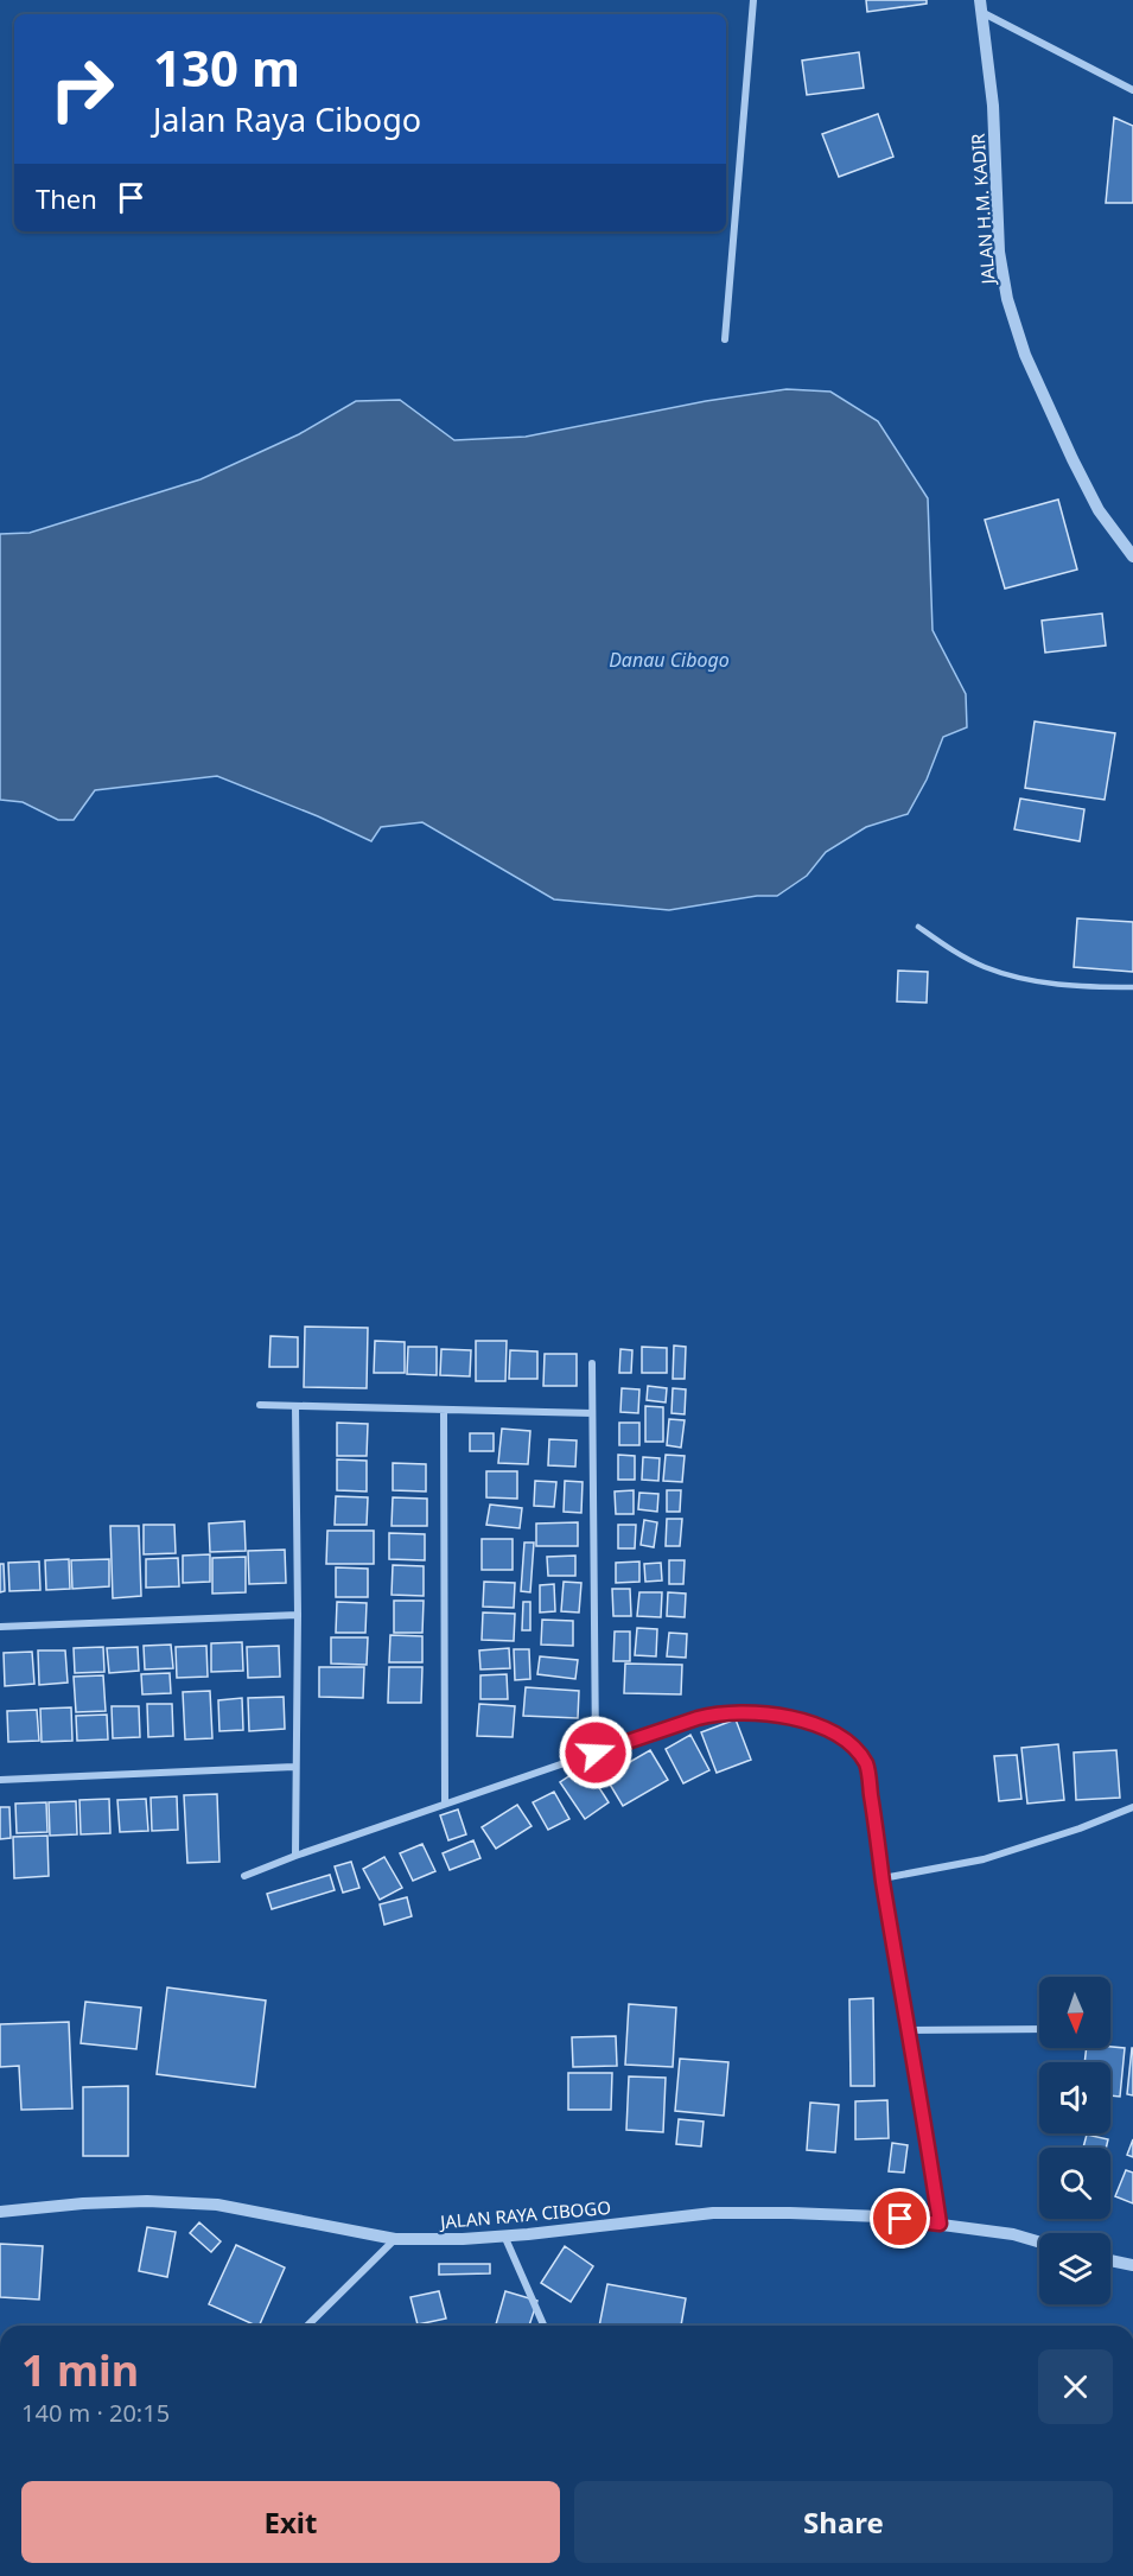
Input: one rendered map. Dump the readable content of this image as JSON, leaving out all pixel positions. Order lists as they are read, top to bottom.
{
  "streets": {
    "street": ["JALAN H.M. KADIR", "JALAN RAYA CIBOGO"]
  },
  "water": ["Danau Cibogo"],
  "north": "bottom",
  "page": {
    "turn": ["130 m", "Jalan Raya Cibogo"],
    "then": "Then",
    "heading": ["1 min", "140 m · 20:15"],
    "buttons": ["Exit", "Share"]
  }
}
